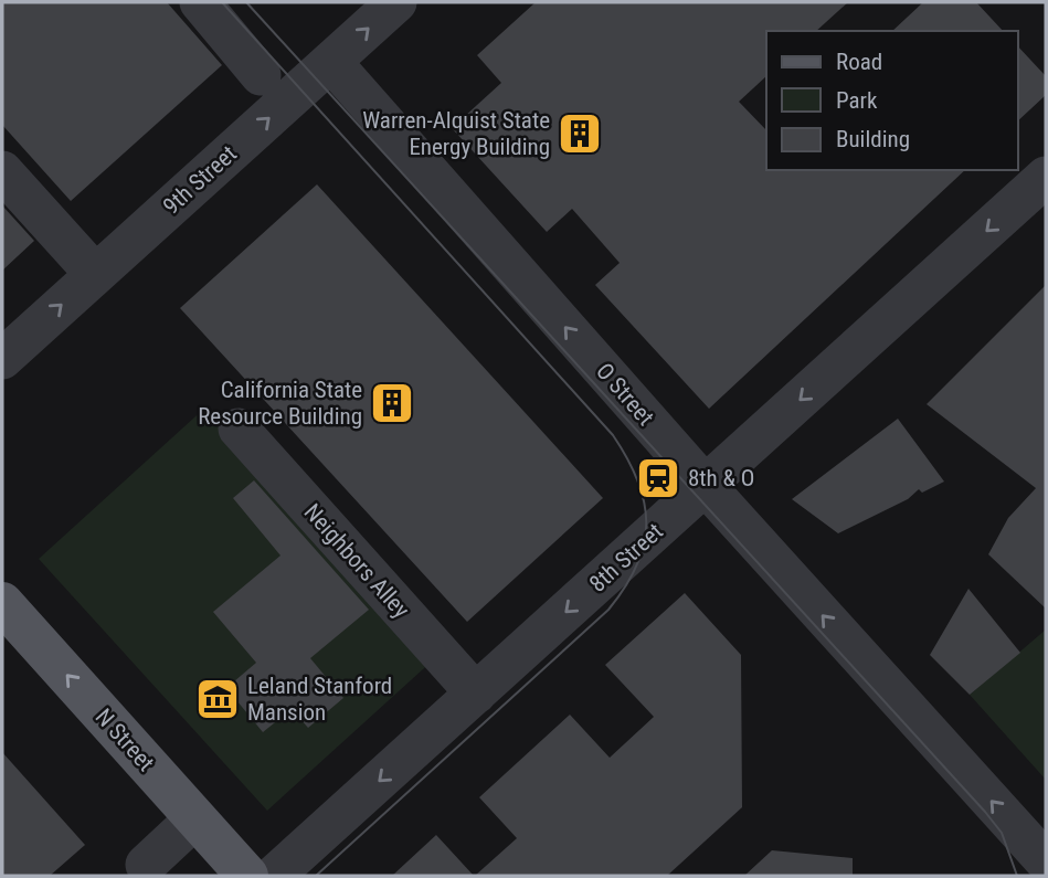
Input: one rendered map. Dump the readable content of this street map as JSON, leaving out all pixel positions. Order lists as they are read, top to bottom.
{
  "streets": {
    "main road": ["N Street"],
    "street": [
      "9th Street",
      "O Street",
      "8th Street",
      "Neighbors Alley"
    ]
  },
  "crossings": [
    ["9th Street", "O Street"],
    ["O Street", "8th Street"],
    ["8th Street", "Neighbors Alley"]
  ],
  "one_way": [
    "9th Street",
    "O Street",
    "8th Street",
    "N Street"
  ],
  "places": {
    "building": ["Warren-Alquist State Energy Building", "California State Resource Building"],
    "station": ["8th & O"],
    "museum": ["Leland Stanford Mansion"]
  },
  "legend": ["Road", "Park", "Building"]
}
